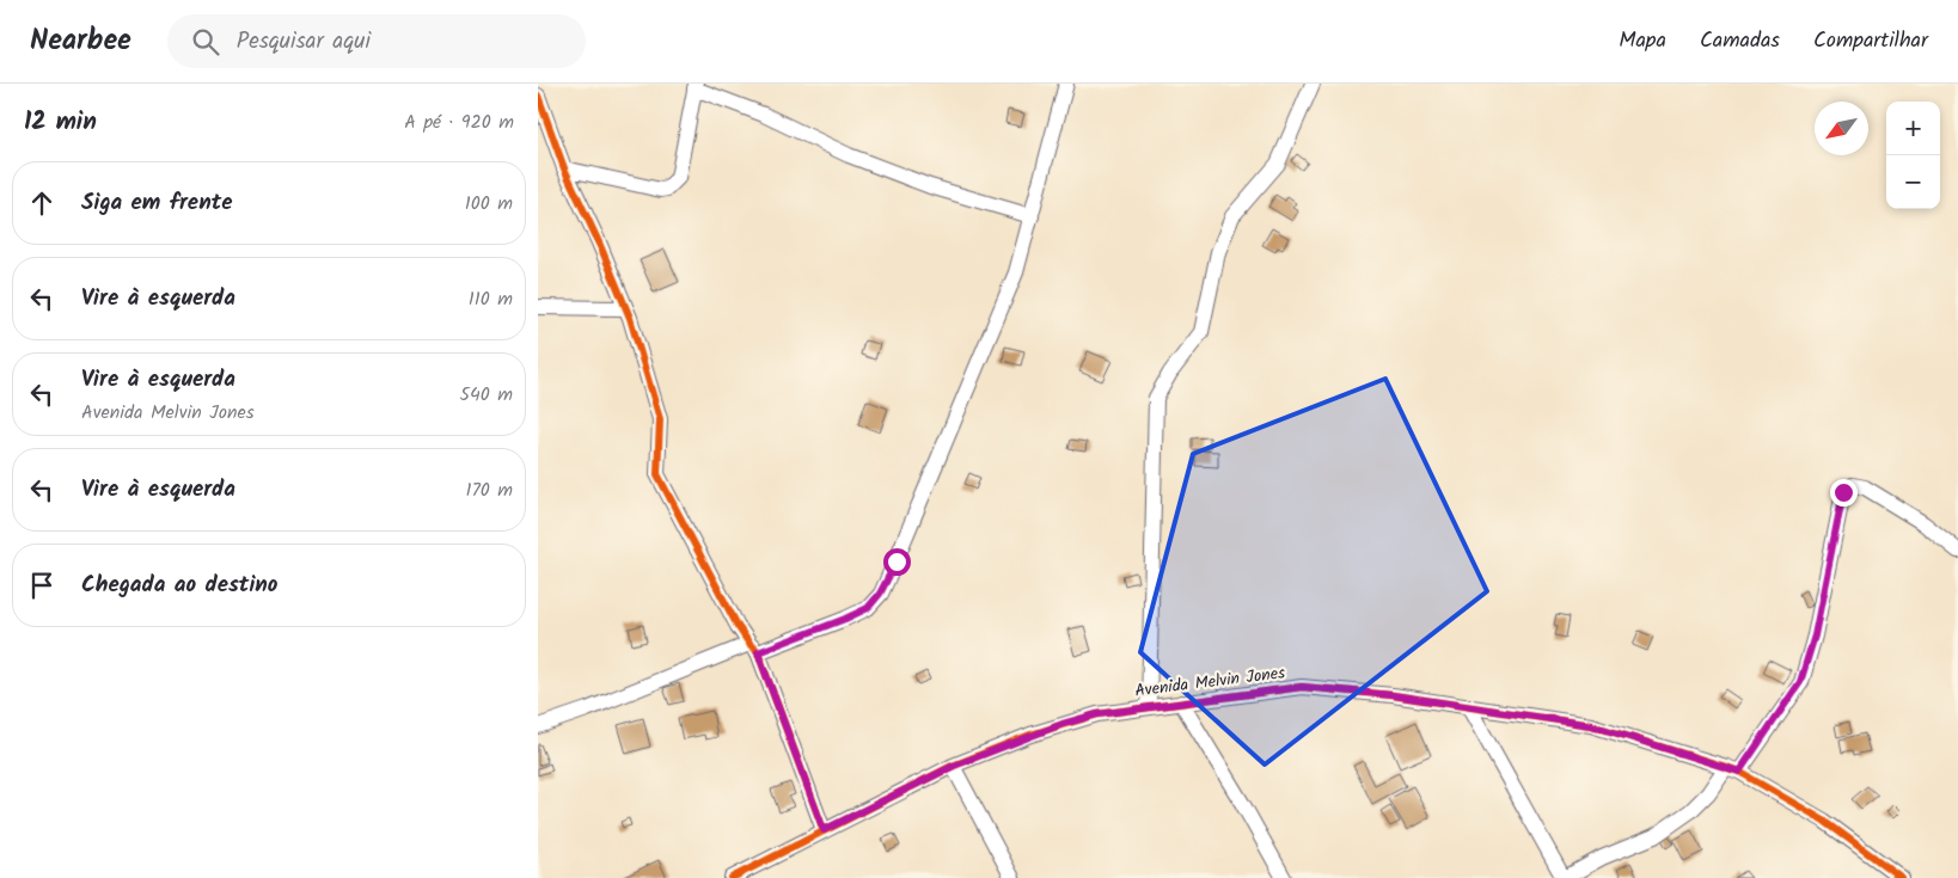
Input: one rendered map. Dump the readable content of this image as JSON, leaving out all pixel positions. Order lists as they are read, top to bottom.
{
  "streets": {
    "street": ["Avenida Melvin Jones"]
  },
  "north": "bottom left",
  "page": {
    "header": "Nearbee",
    "search": "Pesquisar aqui",
    "nav": ["Mapa", "Camadas", "Compartilhar"],
    "heading": ["12 min", "A pé · 920 m"],
    "map_buttons": ["+", "−"],
    "list": [
      ["Siga em frente", "100 m"],
      ["Vire à esquerda", "110 m"],
      ["Vire à esquerda", "Avenida Melvin Jones", "540 m"],
      ["Vire à esquerda", "170 m"],
      "Chegada ao destino"
    ]
  }
}
